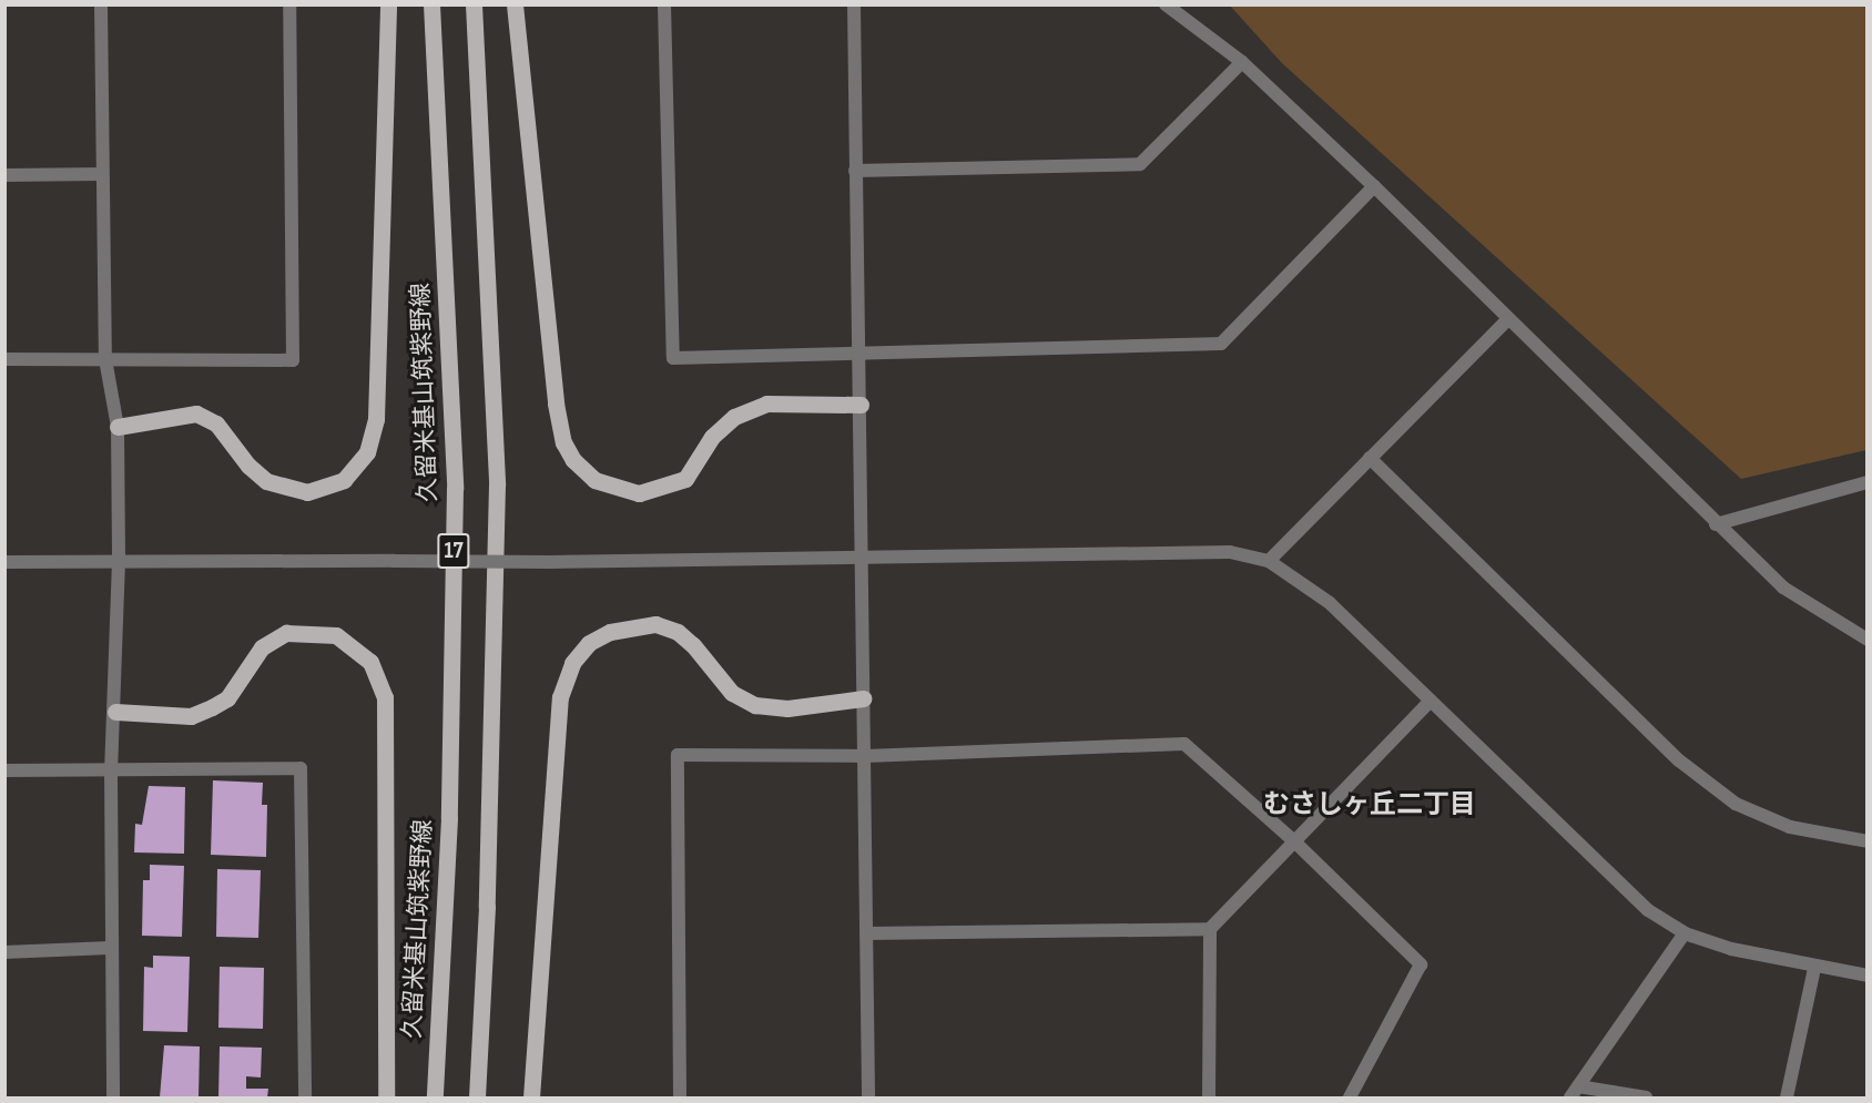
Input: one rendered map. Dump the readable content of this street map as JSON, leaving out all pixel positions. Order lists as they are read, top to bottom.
{
  "streets": {
    "main road": ["久留米基山筑紫野線", "17"]
  },
  "districts": ["むさしヶ丘二丁目"]
}
